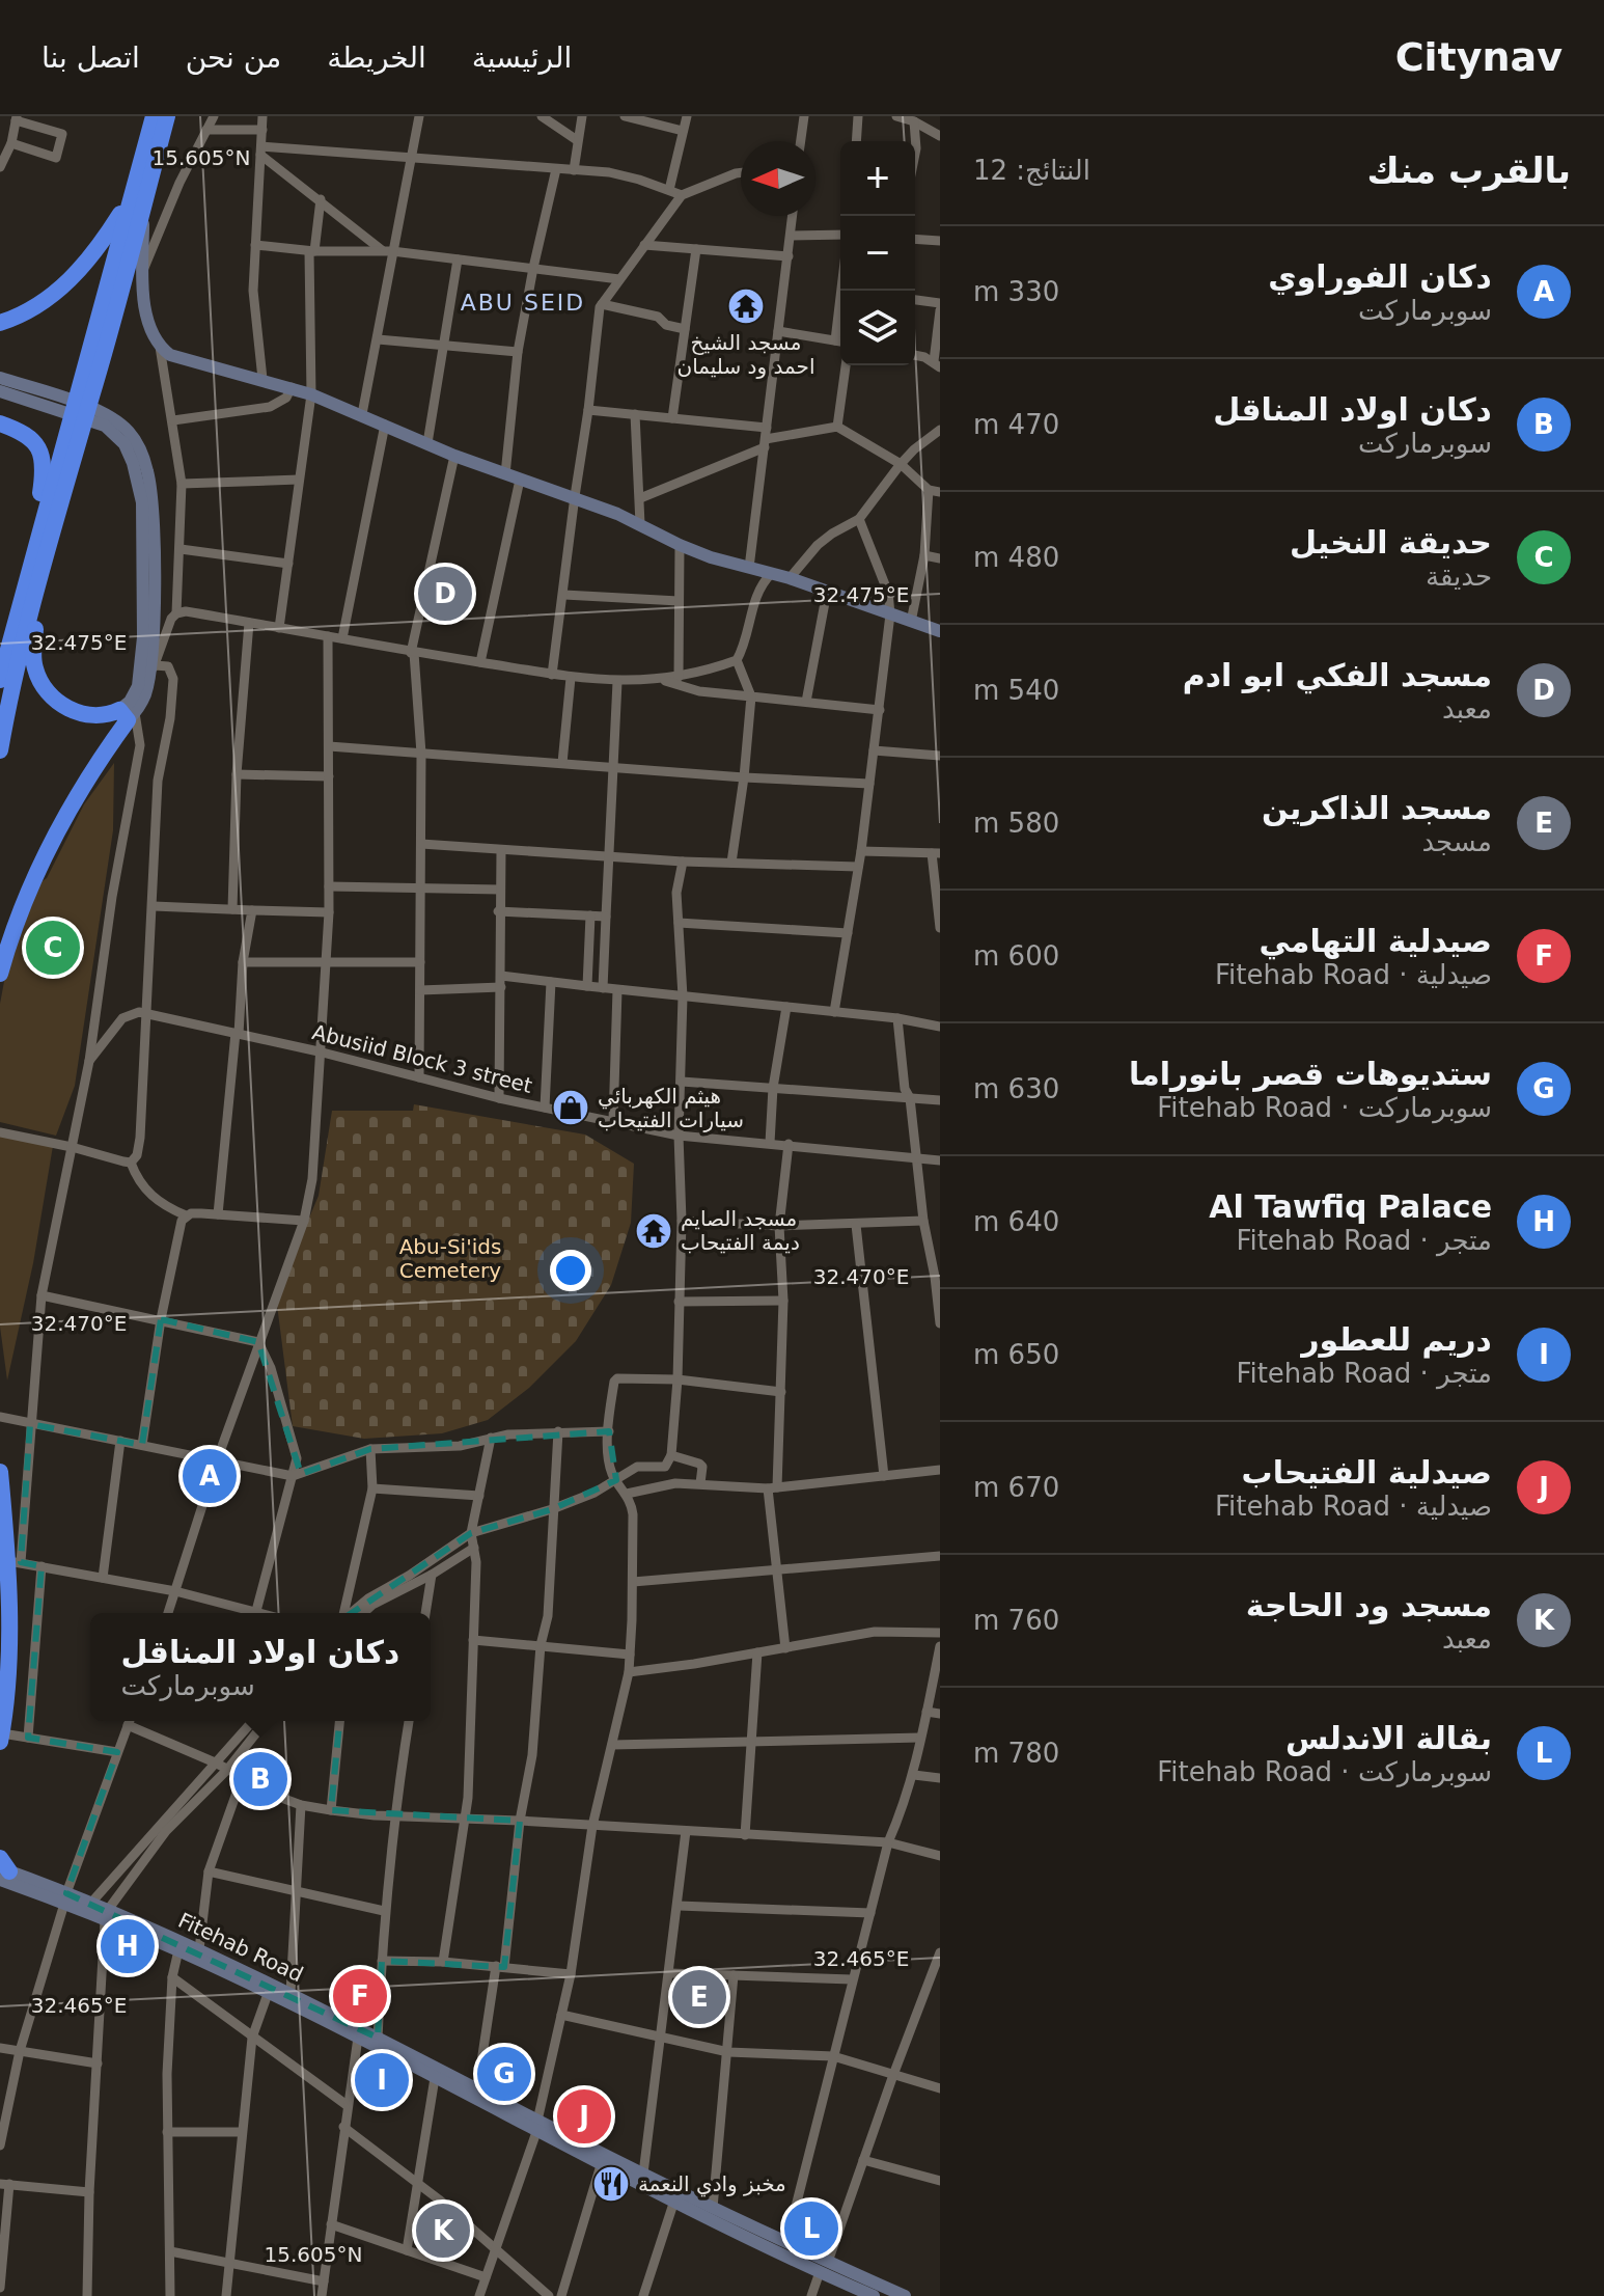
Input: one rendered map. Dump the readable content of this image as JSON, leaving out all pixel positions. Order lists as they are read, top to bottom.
{
  "streets": {
    "main road": ["Fitehab Road"],
    "street": ["Abusiid Block 3 street"]
  },
  "districts": ["ABU SEID"],
  "parks": ["Abu-Si'ids Cemetery"],
  "places": {
    "temple": ["مسجد الشيخ احمد ود سليمان", "مسجد الصايم ديمة الفتيحاب"],
    "shop": ["هيثم الكهربائي سيارات الفتيحاب"],
    "restaurant": ["مخبز وادي النعمة"]
  },
  "north": "left",
  "page": {
    "header": "Citynav",
    "nav": [
      "الرئيسية",
      "الخريطة",
      "من نحن",
      "اتصل بنا"
    ],
    "heading": ["بالقرب منك", "النتائج: 12"],
    "map_buttons": ["+", "−"],
    "list": [
      {
        "mark": "A",
        "name": "دكان الفوراوي",
        "note": "سوبرماركت",
        "value": "330 m"
      },
      {
        "mark": "B",
        "name": "دكان اولاد المناقل",
        "note": "سوبرماركت",
        "value": "470 m"
      },
      {
        "mark": "C",
        "name": "حديقة النخيل",
        "note": "حديقة",
        "value": "480 m"
      },
      {
        "mark": "D",
        "name": "مسجد الفكي ابو ادم",
        "note": "معبد",
        "value": "540 m"
      },
      {
        "mark": "E",
        "name": "مسجد الذاكرين",
        "note": "مسجد",
        "value": "580 m"
      },
      {
        "mark": "F",
        "name": "صيدلية التهامي",
        "note": "صيدلية · Fitehab Road",
        "value": "600 m"
      },
      {
        "mark": "G",
        "name": "ستديوهات قصر بانوراما",
        "note": "سوبرماركت · Fitehab Road",
        "value": "630 m"
      },
      {
        "mark": "H",
        "name": "Al Tawfiq Palace",
        "note": "متجر · Fitehab Road",
        "value": "640 m"
      },
      {
        "mark": "I",
        "name": "دريم للعطور",
        "note": "متجر · Fitehab Road",
        "value": "650 m"
      },
      {
        "mark": "J",
        "name": "صيدلية الفتيحاب",
        "note": "صيدلية · Fitehab Road",
        "value": "670 m"
      },
      {
        "mark": "K",
        "name": "مسجد ود الحاجة",
        "note": "معبد",
        "value": "760 m"
      },
      {
        "mark": "L",
        "name": "بقالة الاندلس",
        "note": "سوبرماركت · Fitehab Road",
        "value": "780 m"
      }
    ],
    "pins": [
      "D",
      "C",
      "A",
      "B",
      "H",
      "F",
      "E",
      "G",
      "I",
      "J",
      "L",
      "K"
    ],
    "popup": ["دكان اولاد المناقل", "سوبرماركت"]
  },
  "coordinates": [
    "15.605°N",
    "32.475°E",
    "32.470°E",
    "32.465°E"
  ]
}
